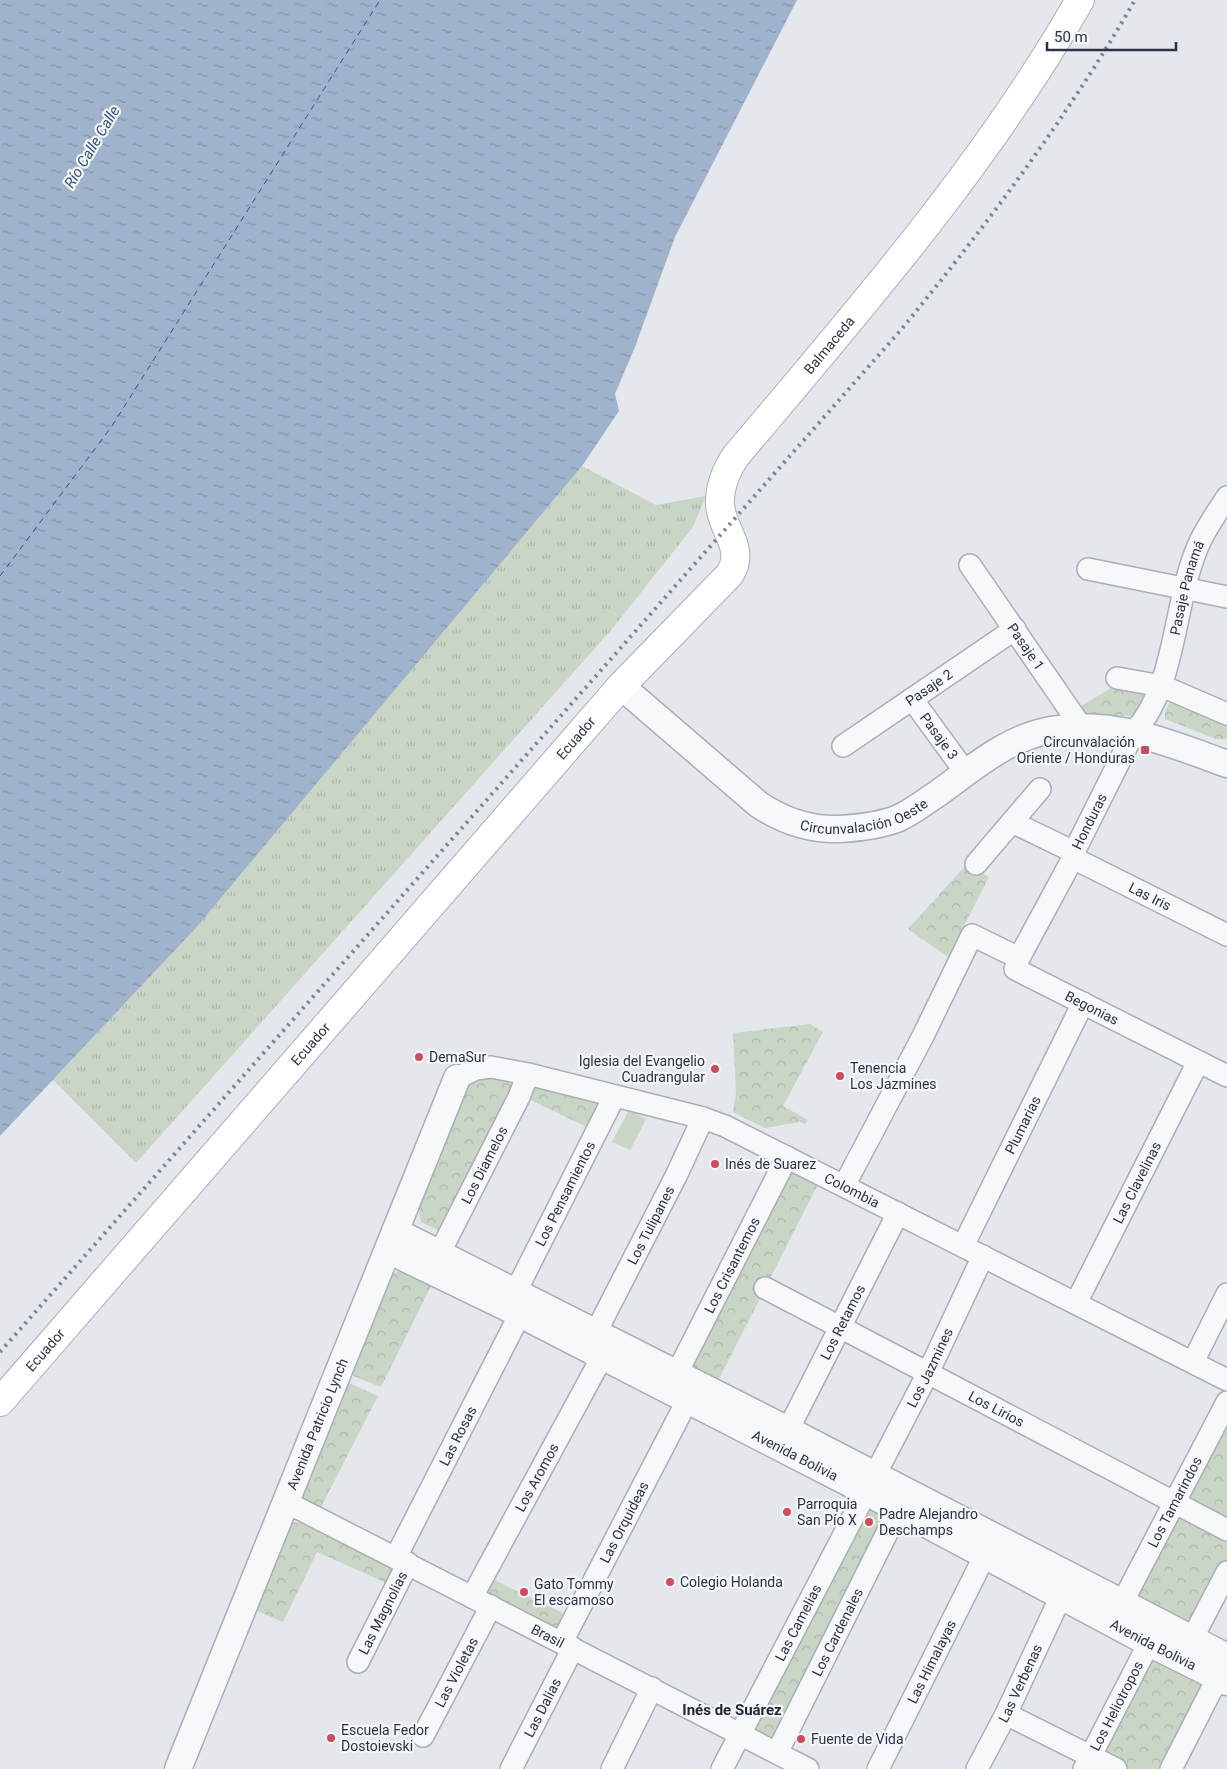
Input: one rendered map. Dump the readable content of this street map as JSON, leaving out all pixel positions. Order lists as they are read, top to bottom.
{
  "streets": {
    "main road": ["Balmaceda", "Ecuador"],
    "street": [
      "Pasaje Panamá",
      "Pasaje 1",
      "Pasaje 2",
      "Pasaje 3",
      "Circunvalación Oeste",
      "Honduras",
      "Las Iris",
      "Begonias",
      "Plumarias",
      "Los Diamelos",
      "Las Clavelinas",
      "Colombia",
      "Los Pensamientos",
      "Los Tulipanes",
      "Los Crisantemos",
      "Los Retamos",
      "Los Jazmines",
      "Los Lirios",
      "Avenida Patricio Lynch",
      "Las Rosas",
      "Avenida Bolivia",
      "Los Aromos",
      "Los Tamarindos",
      "Las Orquideas",
      "Las Magnolias",
      "Las Camelias",
      "Los Cardenales",
      "Brasil",
      "Las Himalayas",
      "Las Violetas",
      "Las Verbenas",
      "Los Heliotropos",
      "Las Dalias"
    ]
  },
  "crossings": [
    ["Balmaceda", "Ecuador"],
    ["Balmaceda", "Circunvalación Oeste"],
    ["Pasaje Panamá", "Honduras"],
    ["Pasaje 1", "Pasaje 2"],
    ["Pasaje 1", "Circunvalación Oeste"],
    ["Pasaje 2", "Pasaje 3"],
    ["Pasaje 3", "Circunvalación Oeste"],
    ["Ecuador", "Circunvalación Oeste"],
    ["Circunvalación Oeste", "Honduras"],
    ["Honduras", "Las Iris"],
    ["Honduras", "Begonias"],
    ["Begonias", "Plumarias"],
    ["Begonias", "Las Clavelinas"],
    ["Plumarias", "Colombia"],
    ["Los Diamelos", "Colombia"],
    ["Los Diamelos", "Avenida Bolivia"],
    ["Las Clavelinas", "Colombia"],
    ["Colombia", "Los Pensamientos"],
    ["Colombia", "Los Tulipanes"],
    ["Colombia", "Los Crisantemos"],
    ["Colombia", "Los Retamos"],
    ["Colombia", "Los Jazmines"],
    ["Colombia", "Avenida Patricio Lynch"],
    ["Los Pensamientos", "Las Rosas"],
    ["Los Pensamientos", "Avenida Bolivia"],
    ["Los Tulipanes", "Avenida Bolivia"],
    ["Los Tulipanes", "Los Aromos"],
    ["Los Crisantemos", "Avenida Bolivia"],
    ["Los Retamos", "Los Lirios"],
    ["Los Retamos", "Avenida Bolivia"],
    ["Los Jazmines", "Los Lirios"],
    ["Los Jazmines", "Avenida Bolivia"],
    ["Los Jazmines", "Las Camelias"],
    ["Los Lirios", "Los Tamarindos"],
    ["Avenida Patricio Lynch", "Avenida Bolivia"],
    ["Avenida Patricio Lynch", "Brasil"],
    ["Las Rosas", "Avenida Bolivia"],
    ["Las Rosas", "Las Magnolias"],
    ["Las Rosas", "Brasil"],
    ["Avenida Bolivia", "Los Aromos"],
    ["Avenida Bolivia", "Los Tamarindos"],
    ["Avenida Bolivia", "Las Orquideas"],
    ["Avenida Bolivia", "Las Camelias"],
    ["Avenida Bolivia", "Los Cardenales"],
    ["Avenida Bolivia", "Las Himalayas"],
    ["Avenida Bolivia", "Las Verbenas"],
    ["Avenida Bolivia", "Los Heliotropos"],
    ["Los Aromos", "Brasil"],
    ["Los Aromos", "Las Violetas"],
    ["Las Orquideas", "Brasil"],
    ["Las Orquideas", "Las Dalias"],
    ["Las Magnolias", "Brasil"],
    ["Las Camelias", "Brasil"],
    ["Los Cardenales", "Brasil"],
    ["Brasil", "Las Violetas"],
    ["Brasil", "Las Dalias"]
  ],
  "districts": ["Inés de Suárez"],
  "water": ["Río Calle Calle"],
  "places": {
    "transit": ["Circunvalación Oriente / Honduras"],
    "other": [
      "DemaSur",
      "Iglesia del Evangelio Cuadrangular",
      "Tenencia Los Jazmines",
      "Inés de Suarez",
      "Parroquia San Pío X",
      "Padre Alejandro Deschamps",
      "Colegio Holanda",
      "Gato Tommy El escamoso",
      "Escuela Fedor Dostoievski",
      "Fuente de Vida"
    ]
  },
  "scale_bar": "50 m"
}
